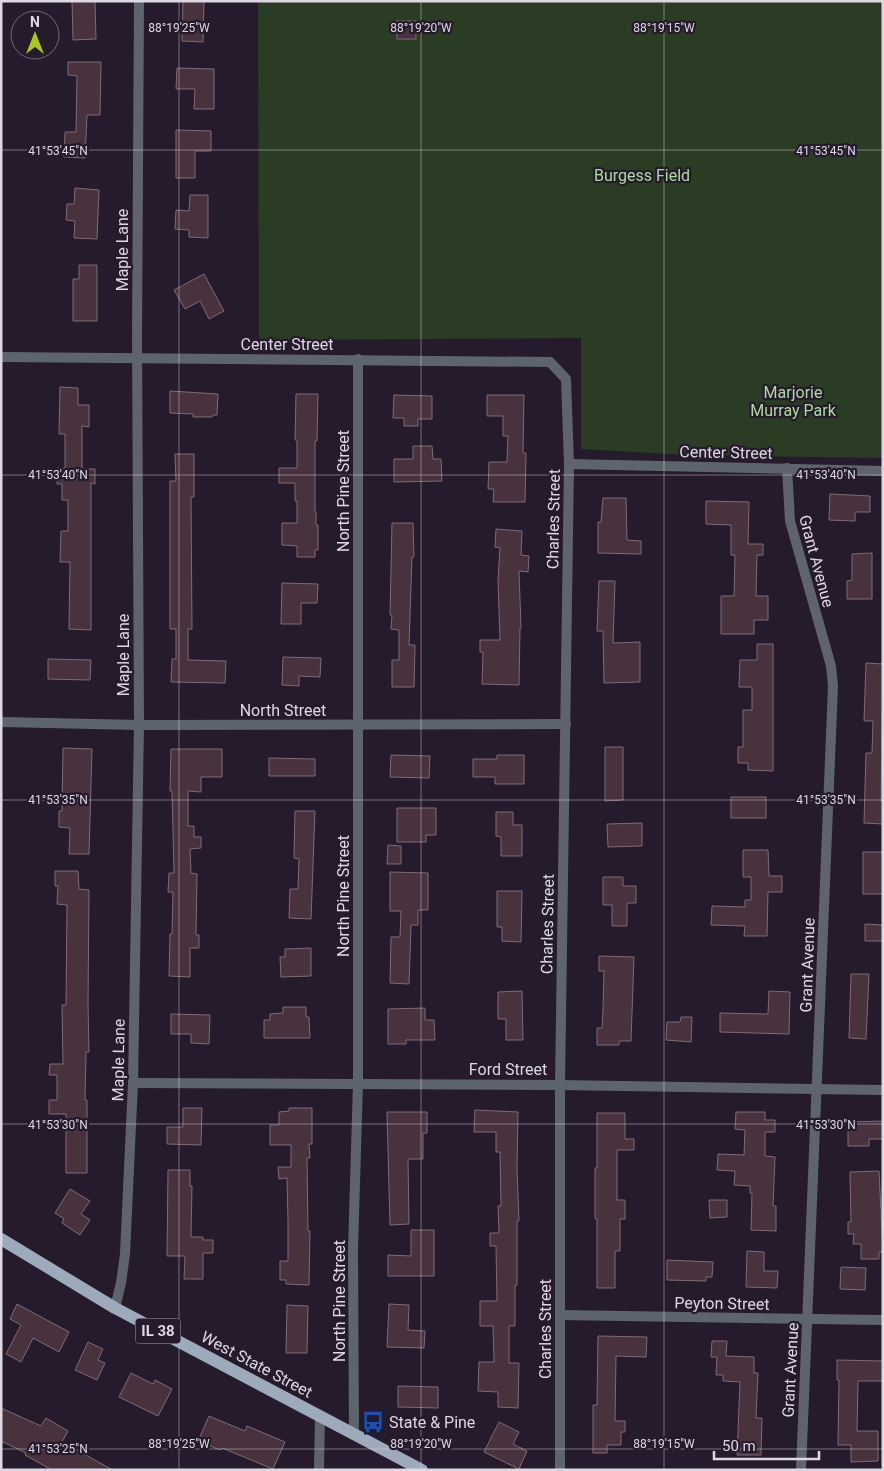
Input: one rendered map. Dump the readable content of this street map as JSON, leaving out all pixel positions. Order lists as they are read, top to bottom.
{
  "streets": {
    "main road": ["IL 38", "West State Street"],
    "street": [
      "Maple Lane",
      "Center Street",
      "North Pine Street",
      "Charles Street",
      "Grant Avenue",
      "North Street",
      "Ford Street",
      "Peyton Street"
    ]
  },
  "crossings": [
    ["Maple Lane", "Center Street"],
    ["Maple Lane", "North Street"],
    ["Maple Lane", "Ford Street"],
    ["Maple Lane", "West State Street"],
    ["Center Street", "North Pine Street"],
    ["Center Street", "Charles Street"],
    ["Center Street", "Grant Avenue"],
    ["North Pine Street", "North Street"],
    ["North Pine Street", "Ford Street"],
    ["North Pine Street", "West State Street"],
    ["Charles Street", "North Street"],
    ["Charles Street", "Ford Street"],
    ["Charles Street", "Peyton Street"],
    ["Grant Avenue", "Ford Street"],
    ["Grant Avenue", "Peyton Street"]
  ],
  "parks": ["Burgess Field", "Marjorie Murray Park"],
  "places": {
    "bus stop": ["State & Pine"]
  },
  "scale_bar": "50 m",
  "north": "top",
  "coordinates": [
    "88°19'25\"W",
    "88°19'20\"W",
    "88°19'15\"W",
    "41°53'45\"N",
    "41°53'40\"N",
    "41°53'35\"N",
    "41°53'30\"N",
    "41°53'25\"N"
  ]
}
